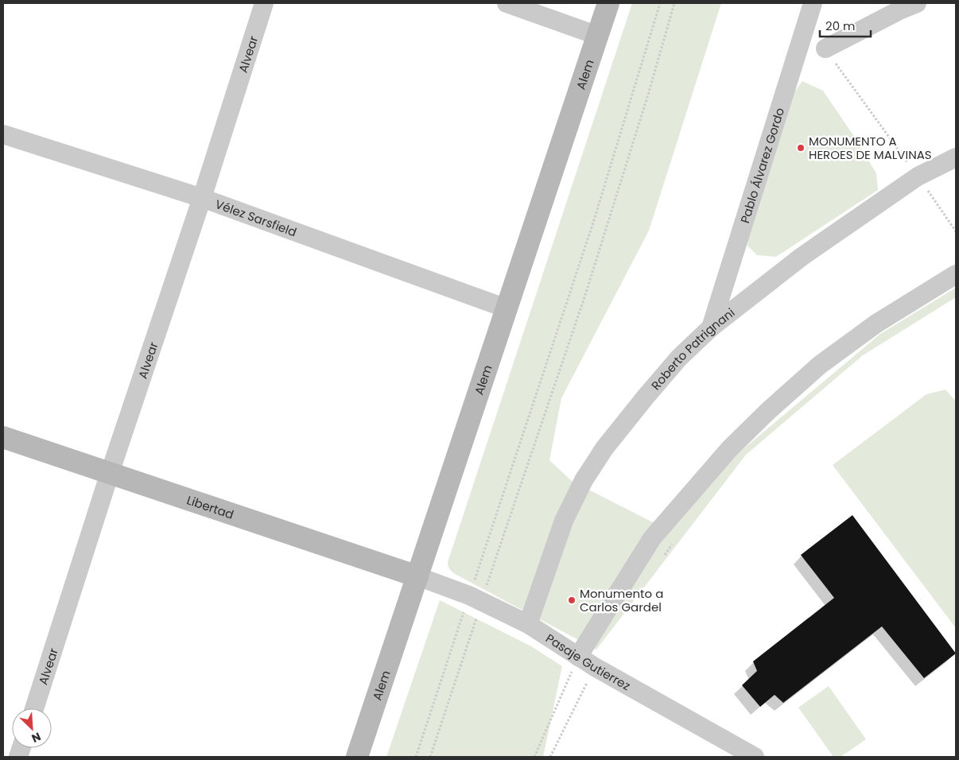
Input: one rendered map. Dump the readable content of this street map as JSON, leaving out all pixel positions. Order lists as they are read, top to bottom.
{
  "streets": {
    "main road": ["Alem", "Libertad"],
    "street": [
      "Alvear",
      "Pablo Álvarez Gordo",
      "Vélez Sarsfield",
      "Roberto Patrignani",
      "Pasaje Gutierrez"
    ]
  },
  "crossings": [
    ["Alvear", "Vélez Sarsfield"],
    ["Alvear", "Libertad"],
    ["Alem", "Vélez Sarsfield"],
    ["Alem", "Libertad"],
    ["Alem", "Pasaje Gutierrez"],
    ["Pablo Álvarez Gordo", "Roberto Patrignani"],
    ["Roberto Patrignani", "Pasaje Gutierrez"],
    ["Libertad", "Pasaje Gutierrez"]
  ],
  "places": ["MONUMENTO A HEROES DE MALVINAS", "Monumento a Carlos Gardel"],
  "scale_bar": "20 m",
  "north": "bottom right"
}
